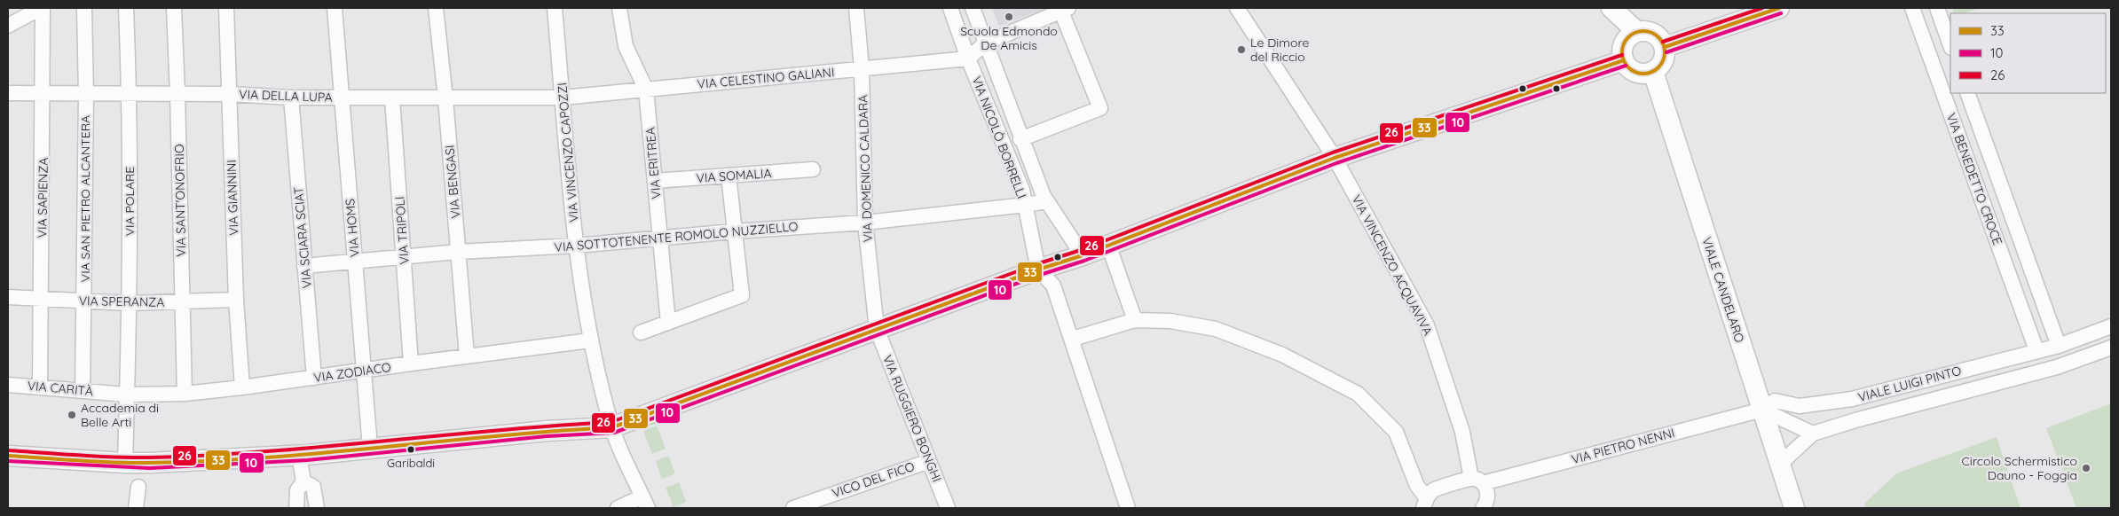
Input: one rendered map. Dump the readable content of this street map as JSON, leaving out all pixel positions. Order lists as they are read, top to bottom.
{
  "streets": {
    "street": [
      "VIA CELESTINO GALIANI",
      "VIA DELLA LUPA",
      "VIA NICOLÒ BORRELLI",
      "VIA VINCENZO CAPOZZI",
      "VIA ERITREA",
      "VIA DOMENICO CALDARA",
      "VIA SOMALIA",
      "VIA BENEDETTO CROCE",
      "VIA BENGASI",
      "VIA SAPIENZA",
      "VIA GIANNINI",
      "VIA SAN PIETRO ALCANTERA",
      "VIA SANT'ONOFRIO",
      "VIA POLARE",
      "VIA HOMS",
      "VIA TRIPOLI",
      "VIA SOTTOTENENTE ROMOLO NUZZIELLO",
      "VIA SCIARA SCIAT",
      "VIA VINCENZO ACQUAVIVA",
      "VIALE CANDELARO",
      "VIA SPERANZA",
      "VIA ZODIACO",
      "VIALE LUIGI PINTO",
      "VIA CARITÀ",
      "VIA RUGGIERO BONGHI",
      "VIA PIETRO NENNI",
      "VICO DEL FICO"
    ]
  },
  "crossings": [
    ["VIA CELESTINO GALIANI", "VIA DELLA LUPA"],
    ["VIA CELESTINO GALIANI", "VIA NICOLÒ BORRELLI"],
    ["VIA CELESTINO GALIANI", "VIA VINCENZO CAPOZZI"],
    ["VIA CELESTINO GALIANI", "VIA ERITREA"],
    ["VIA CELESTINO GALIANI", "VIA DOMENICO CALDARA"],
    ["VIA DELLA LUPA", "VIA VINCENZO CAPOZZI"],
    ["VIA DELLA LUPA", "VIA BENGASI"],
    ["VIA DELLA LUPA", "VIA SAPIENZA"],
    ["VIA DELLA LUPA", "VIA GIANNINI"],
    ["VIA DELLA LUPA", "VIA SAN PIETRO ALCANTERA"],
    ["VIA DELLA LUPA", "VIA SANT'ONOFRIO"],
    ["VIA DELLA LUPA", "VIA POLARE"],
    ["VIA DELLA LUPA", "VIA HOMS"],
    ["VIA DELLA LUPA", "VIA TRIPOLI"],
    ["VIA DELLA LUPA", "VIA SCIARA SCIAT"],
    ["VIA NICOLÒ BORRELLI", "VIA SOTTOTENENTE ROMOLO NUZZIELLO"],
    ["VIA VINCENZO CAPOZZI", "VIA SOTTOTENENTE ROMOLO NUZZIELLO"],
    ["VIA VINCENZO CAPOZZI", "VIA ZODIACO"],
    ["VIA ERITREA", "VIA SOMALIA"],
    ["VIA ERITREA", "VIA SOTTOTENENTE ROMOLO NUZZIELLO"],
    ["VIA DOMENICO CALDARA", "VIA SOTTOTENENTE ROMOLO NUZZIELLO"],
    ["VIA DOMENICO CALDARA", "VIA RUGGIERO BONGHI"],
    ["VIA BENEDETTO CROCE", "VIALE LUIGI PINTO"],
    ["VIA BENGASI", "VIA SOTTOTENENTE ROMOLO NUZZIELLO"],
    ["VIA BENGASI", "VIA ZODIACO"],
    ["VIA SAPIENZA", "VIA SPERANZA"],
    ["VIA SAPIENZA", "VIA CARITÀ"],
    ["VIA GIANNINI", "VIA SPERANZA"],
    ["VIA GIANNINI", "VIA ZODIACO"],
    ["VIA SAN PIETRO ALCANTERA", "VIA SPERANZA"],
    ["VIA SAN PIETRO ALCANTERA", "VIA CARITÀ"],
    ["VIA SANT'ONOFRIO", "VIA SPERANZA"],
    ["VIA SANT'ONOFRIO", "VIA ZODIACO"],
    ["VIA POLARE", "VIA SPERANZA"],
    ["VIA POLARE", "VIA ZODIACO"],
    ["VIA POLARE", "VIA CARITÀ"],
    ["VIA HOMS", "VIA SOTTOTENENTE ROMOLO NUZZIELLO"],
    ["VIA HOMS", "VIA ZODIACO"],
    ["VIA TRIPOLI", "VIA SOTTOTENENTE ROMOLO NUZZIELLO"],
    ["VIA TRIPOLI", "VIA ZODIACO"],
    ["VIA SOTTOTENENTE ROMOLO NUZZIELLO", "VIA SCIARA SCIAT"],
    ["VIA SCIARA SCIAT", "VIA ZODIACO"],
    ["VIA VINCENZO ACQUAVIVA", "VIA PIETRO NENNI"],
    ["VIALE CANDELARO", "VIALE LUIGI PINTO"],
    ["VIALE CANDELARO", "VIA PIETRO NENNI"],
    ["VIA ZODIACO", "VIA CARITÀ"],
    ["VIALE LUIGI PINTO", "VIA PIETRO NENNI"],
    ["VIA RUGGIERO BONGHI", "VICO DEL FICO"]
  ],
  "places": [
    "Scuola Edmondo De Amicis",
    "Le Dimore del Riccio",
    "Accademia di Belle Arti",
    "Garibaldi",
    "Circolo Schermistico Dauno - Foggia"
  ],
  "lines": ["transit line 33", "transit line 26", "transit line 10"],
  "legend": ["33", "10", "26"]
}
